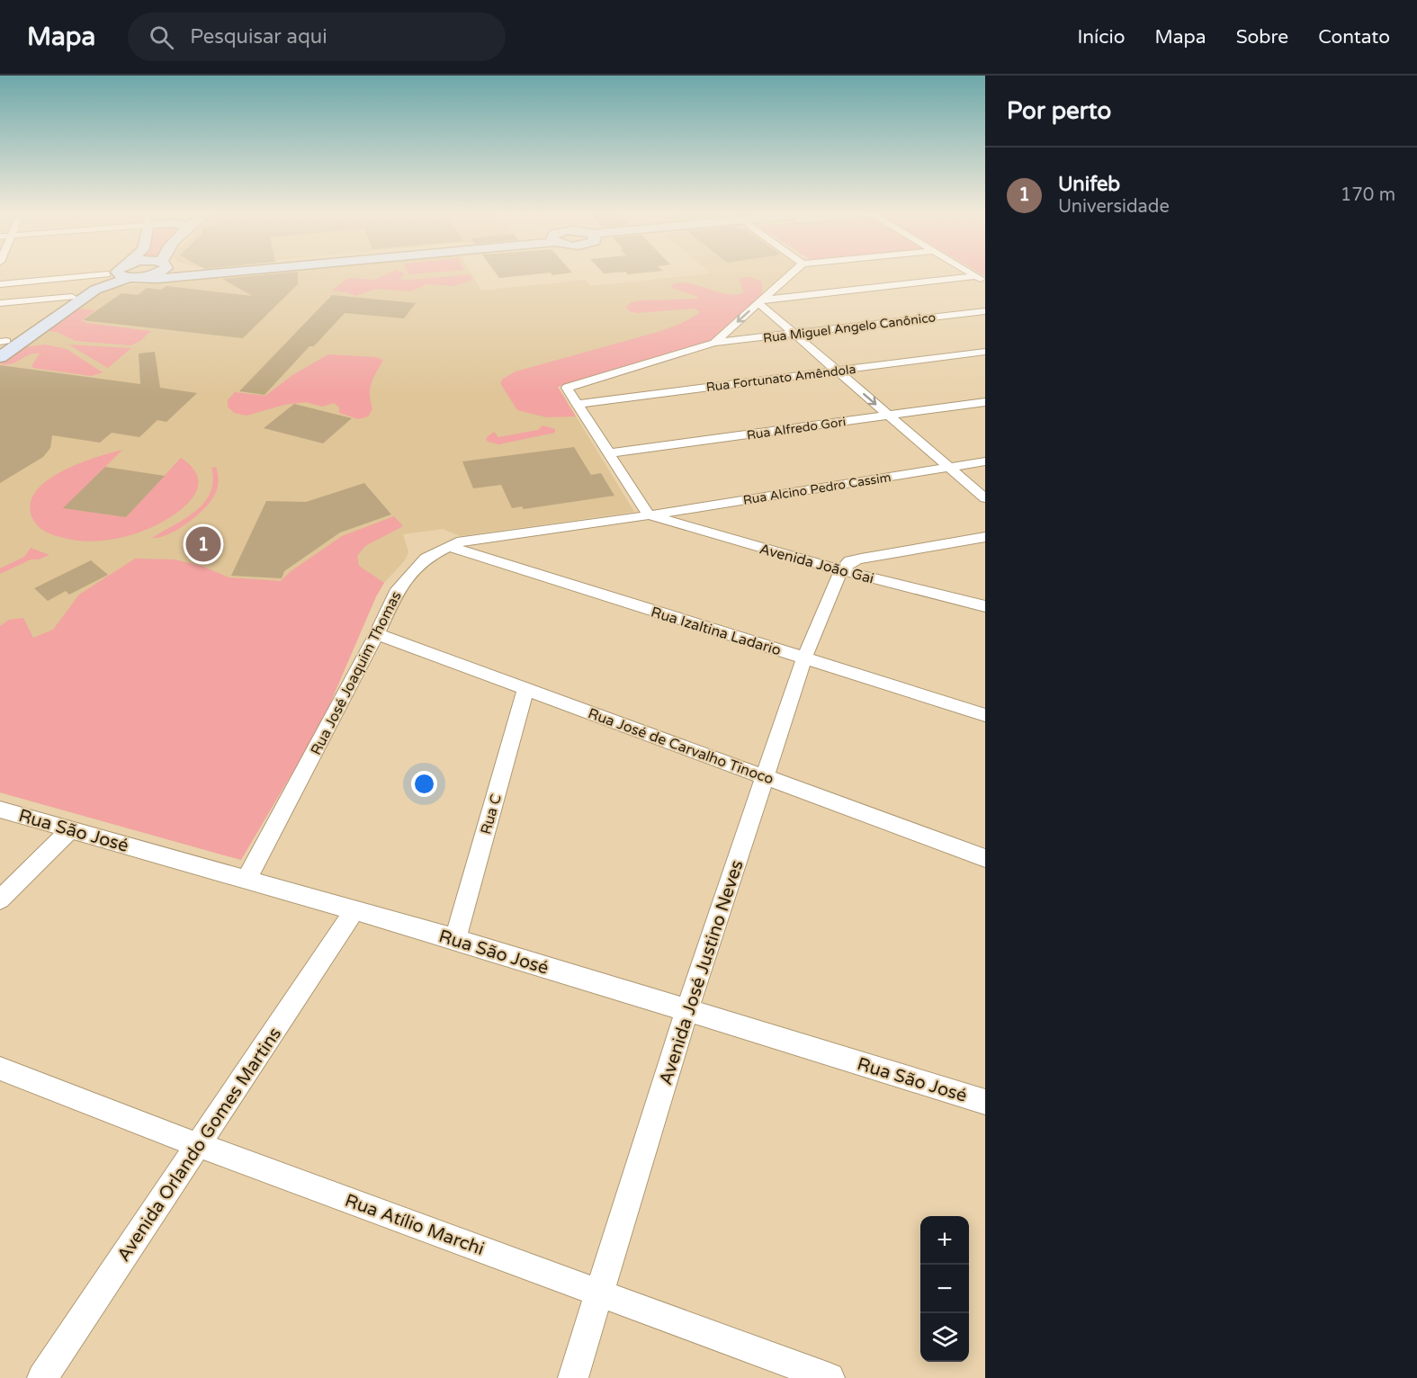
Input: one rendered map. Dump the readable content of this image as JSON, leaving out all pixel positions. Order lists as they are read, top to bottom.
{
  "streets": {
    "street": [
      "Rua Miguel Angelo Canônico",
      "Rua Fortunato Amêndola",
      "Rua Alfredo Gori",
      "Rua Alcino Pedro Cassim",
      "Avenida João Gai",
      "Rua Izaltina Ladario",
      "Rua José Joaquim Thomas",
      "Rua José de Carvalho Tinoco",
      "Rua C",
      "Rua São José",
      "Avenida José Justino Neves",
      "Avenida Orlando Gomes Martins",
      "Rua Atílio Marchi"
    ]
  },
  "crossings": [
    ["Rua Miguel Angelo Canônico", "Rua Fortunato Amêndola"],
    ["Rua Alcino Pedro Cassim", "Avenida João Gai"],
    ["Rua Alcino Pedro Cassim", "Rua José Joaquim Thomas"],
    ["Avenida João Gai", "Rua José Joaquim Thomas"],
    ["Avenida João Gai", "Avenida José Justino Neves"],
    ["Rua Izaltina Ladario", "Rua José Joaquim Thomas"],
    ["Rua Izaltina Ladario", "Avenida José Justino Neves"],
    ["Rua José Joaquim Thomas", "Rua José de Carvalho Tinoco"],
    ["Rua José Joaquim Thomas", "Rua São José"],
    ["Rua José de Carvalho Tinoco", "Rua C"],
    ["Rua José de Carvalho Tinoco", "Avenida José Justino Neves"],
    ["Rua C", "Rua São José"],
    ["Rua São José", "Avenida José Justino Neves"],
    ["Rua São José", "Avenida Orlando Gomes Martins"],
    ["Avenida José Justino Neves", "Rua Atílio Marchi"],
    ["Avenida Orlando Gomes Martins", "Rua Atílio Marchi"]
  ],
  "page": {
    "header": "Mapa",
    "search": "Pesquisar aqui",
    "nav": [
      "Início",
      "Mapa",
      "Sobre",
      "Contato"
    ],
    "heading": "Por perto",
    "list": [
      {
        "mark": "1",
        "name": "Unifeb",
        "note": "Universidade",
        "value": "170 m"
      }
    ],
    "pins": "1",
    "map_buttons": ["+", "−"]
  }
}
